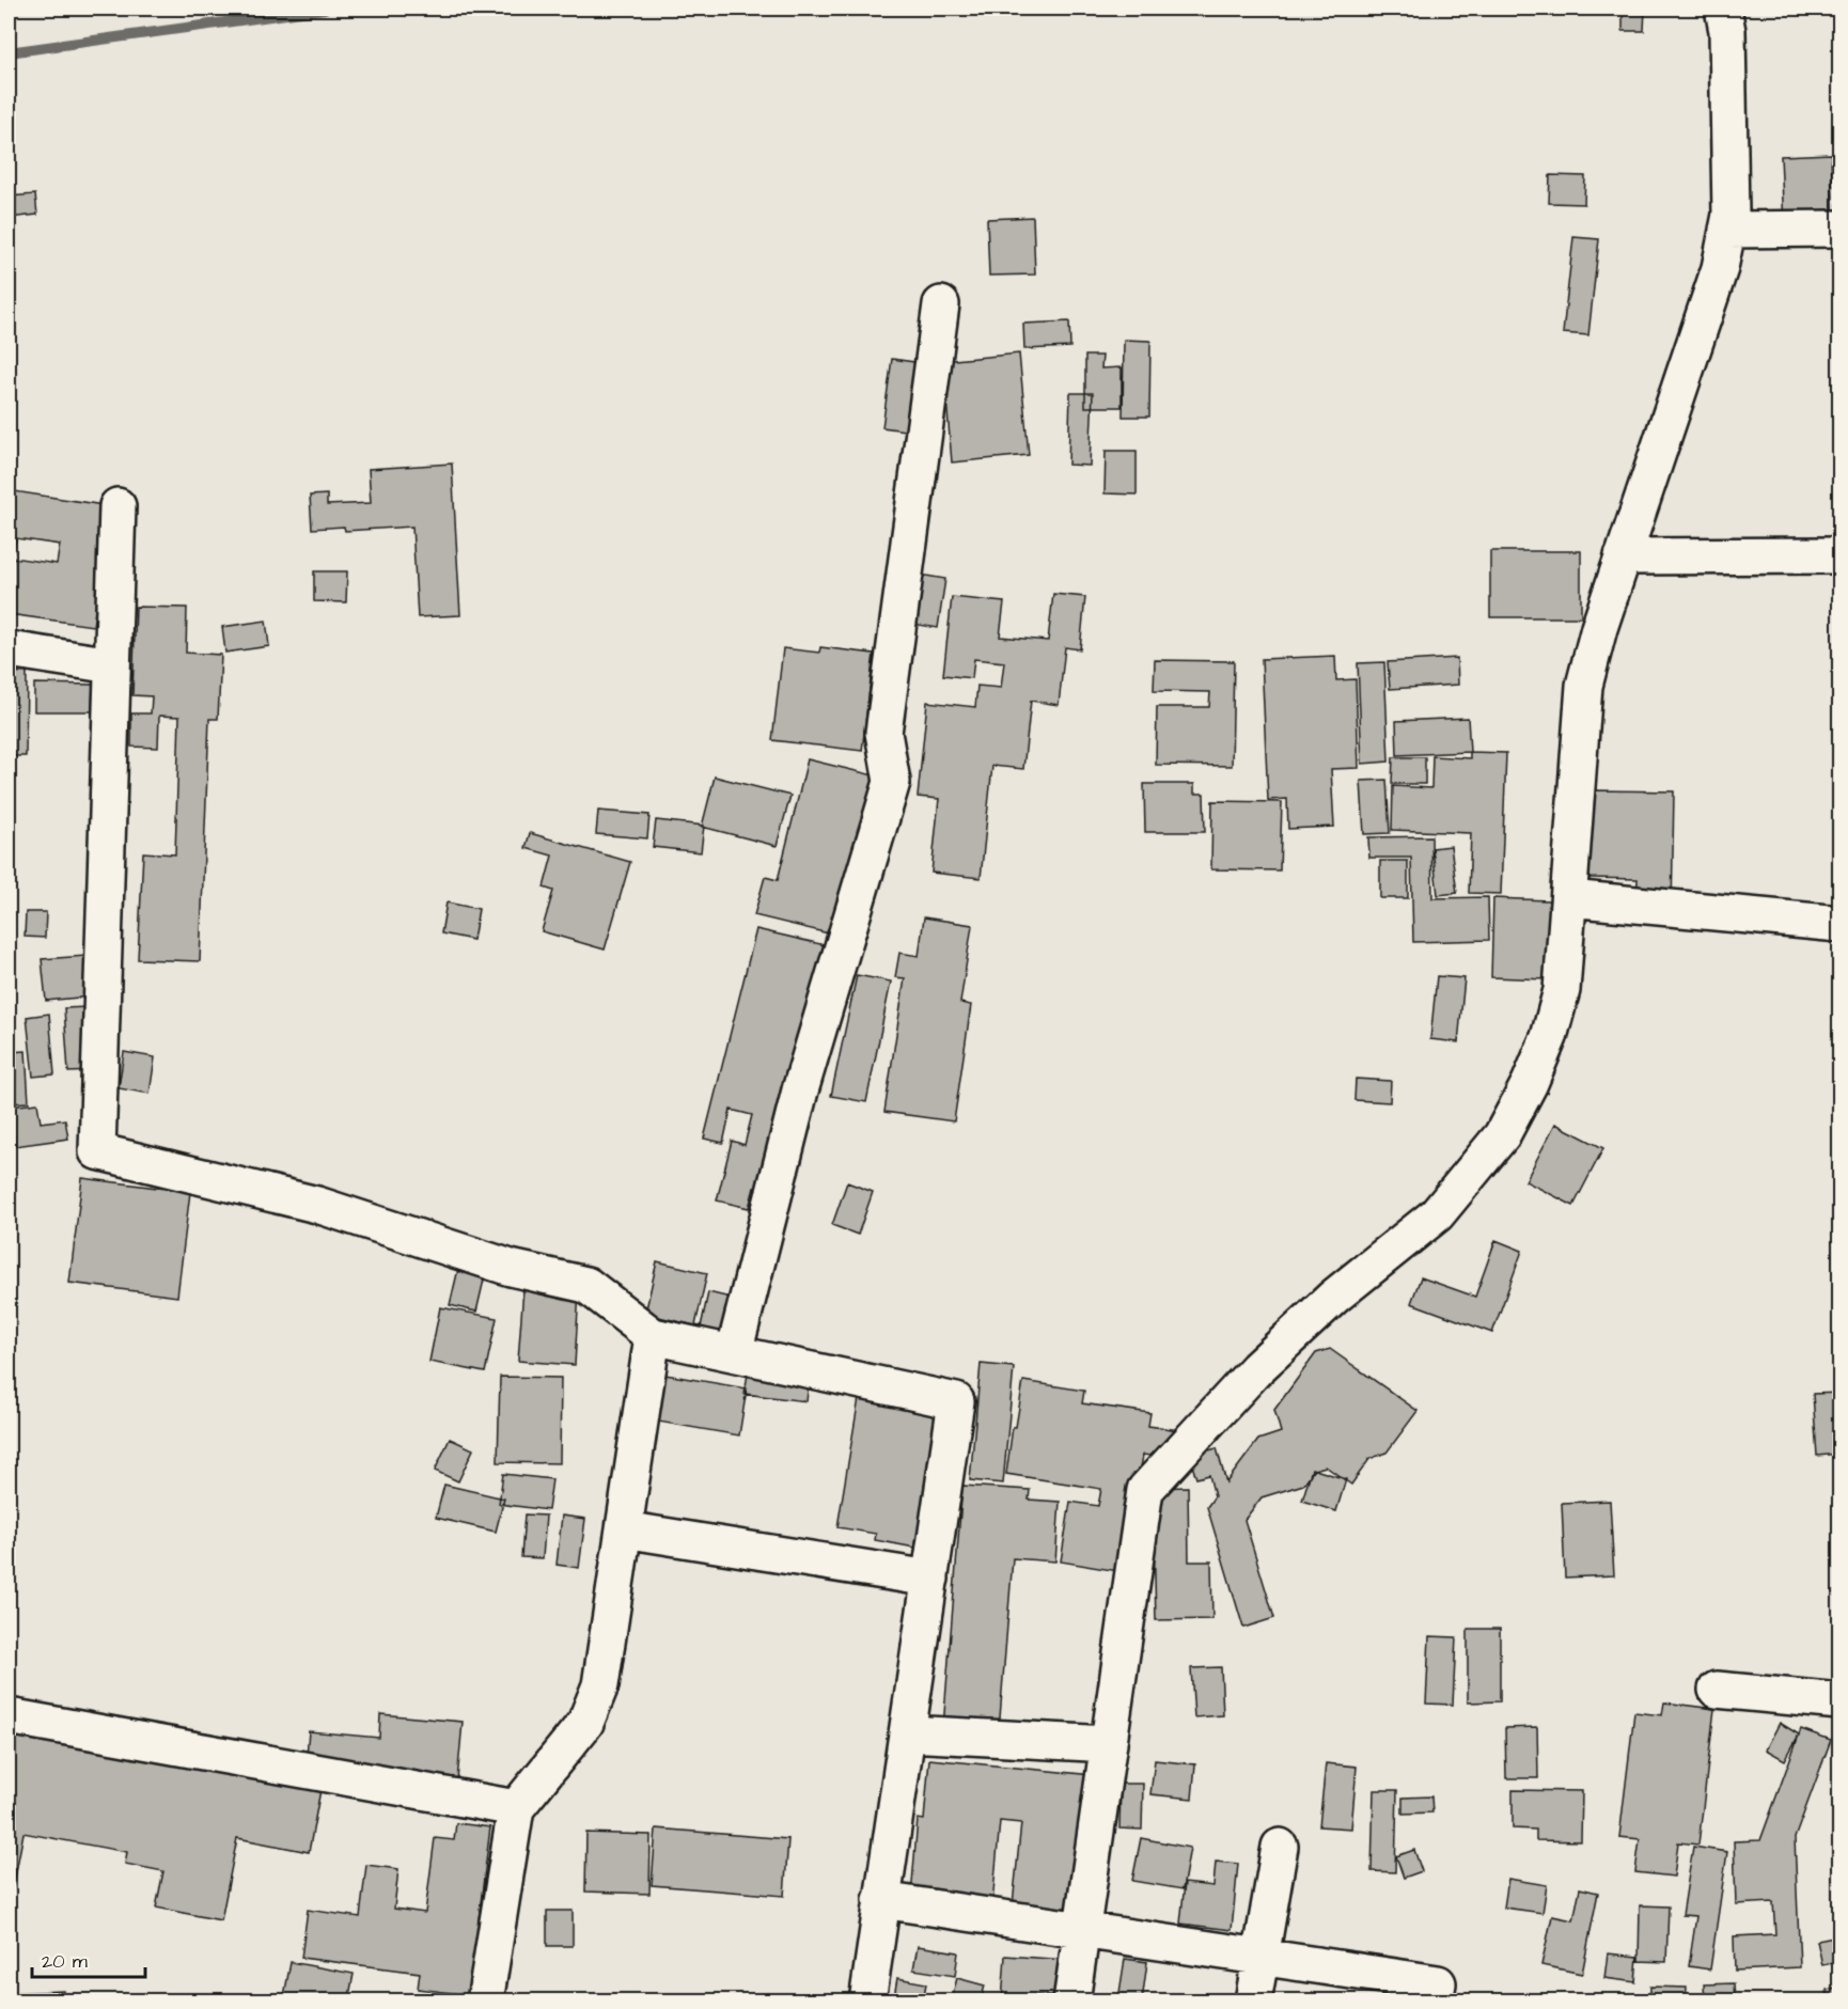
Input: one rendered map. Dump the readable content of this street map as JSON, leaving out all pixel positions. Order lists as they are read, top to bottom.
{
  "scale_bar": "20 m"
}
